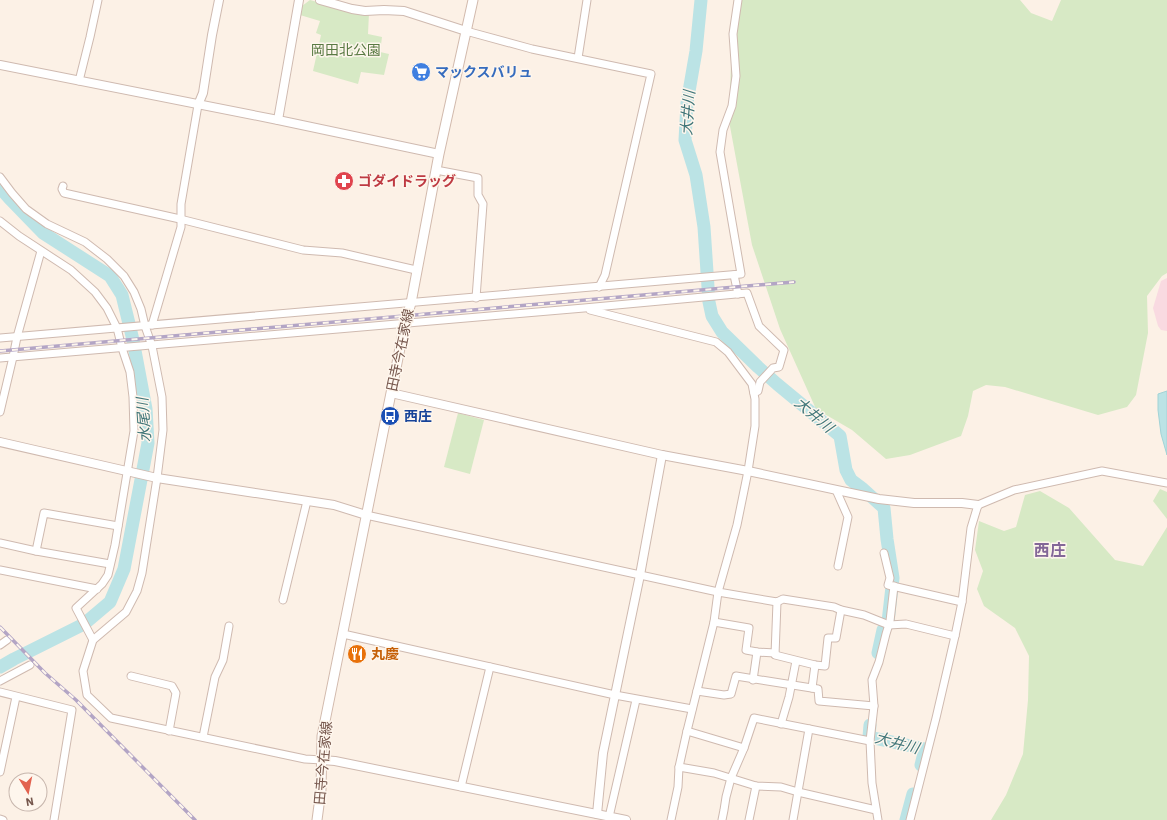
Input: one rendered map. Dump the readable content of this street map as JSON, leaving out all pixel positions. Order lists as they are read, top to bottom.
{
  "streets": {
    "main road": ["田寺今在家線"]
  },
  "districts": ["西庄"],
  "water": ["大井川", "水尾川"],
  "parks": ["岡田北公園"],
  "places": {
    "supermarket": ["マックスバリュ"],
    "pharmacy": ["ゴダイドラッグ"],
    "bus stop": ["西庄"],
    "restaurant": ["丸慶"]
  },
  "north": "bottom"
}
